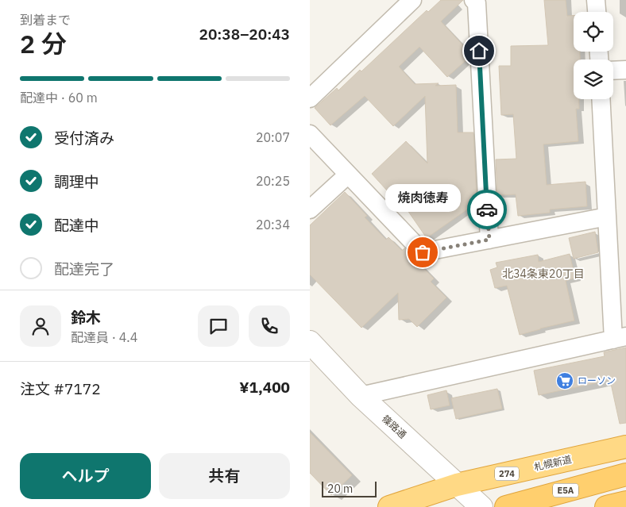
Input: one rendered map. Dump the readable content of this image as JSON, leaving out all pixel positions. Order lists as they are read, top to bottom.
{
  "streets": {
    "highway": ["札幌新道", "274", "E5A"],
    "street": ["篠路通"]
  },
  "crossings": [
    ["篠路通", "札幌新道"]
  ],
  "districts": ["北34条東20丁目"],
  "places": {
    "other": ["焼肉徳寿"],
    "supermarket": ["ローソン"]
  },
  "scale_bar": "20 m",
  "page": {
    "heading": ["2 分", "到着まで", "20:38–20:43"],
    "panel": [
      "鈴木",
      "配達員 · 4.4",
      "注文 #7172",
      "¥1,400"
    ],
    "bar": "配達中 · 60 m",
    "list": [
      ["受付済み", "20:07"],
      ["調理中", "20:25"],
      ["配達中", "20:34"],
      "配達完了"
    ],
    "bubble": "焼肉徳寿",
    "buttons": ["ヘルプ", "共有"],
    "scale": "20 m"
  }
}
